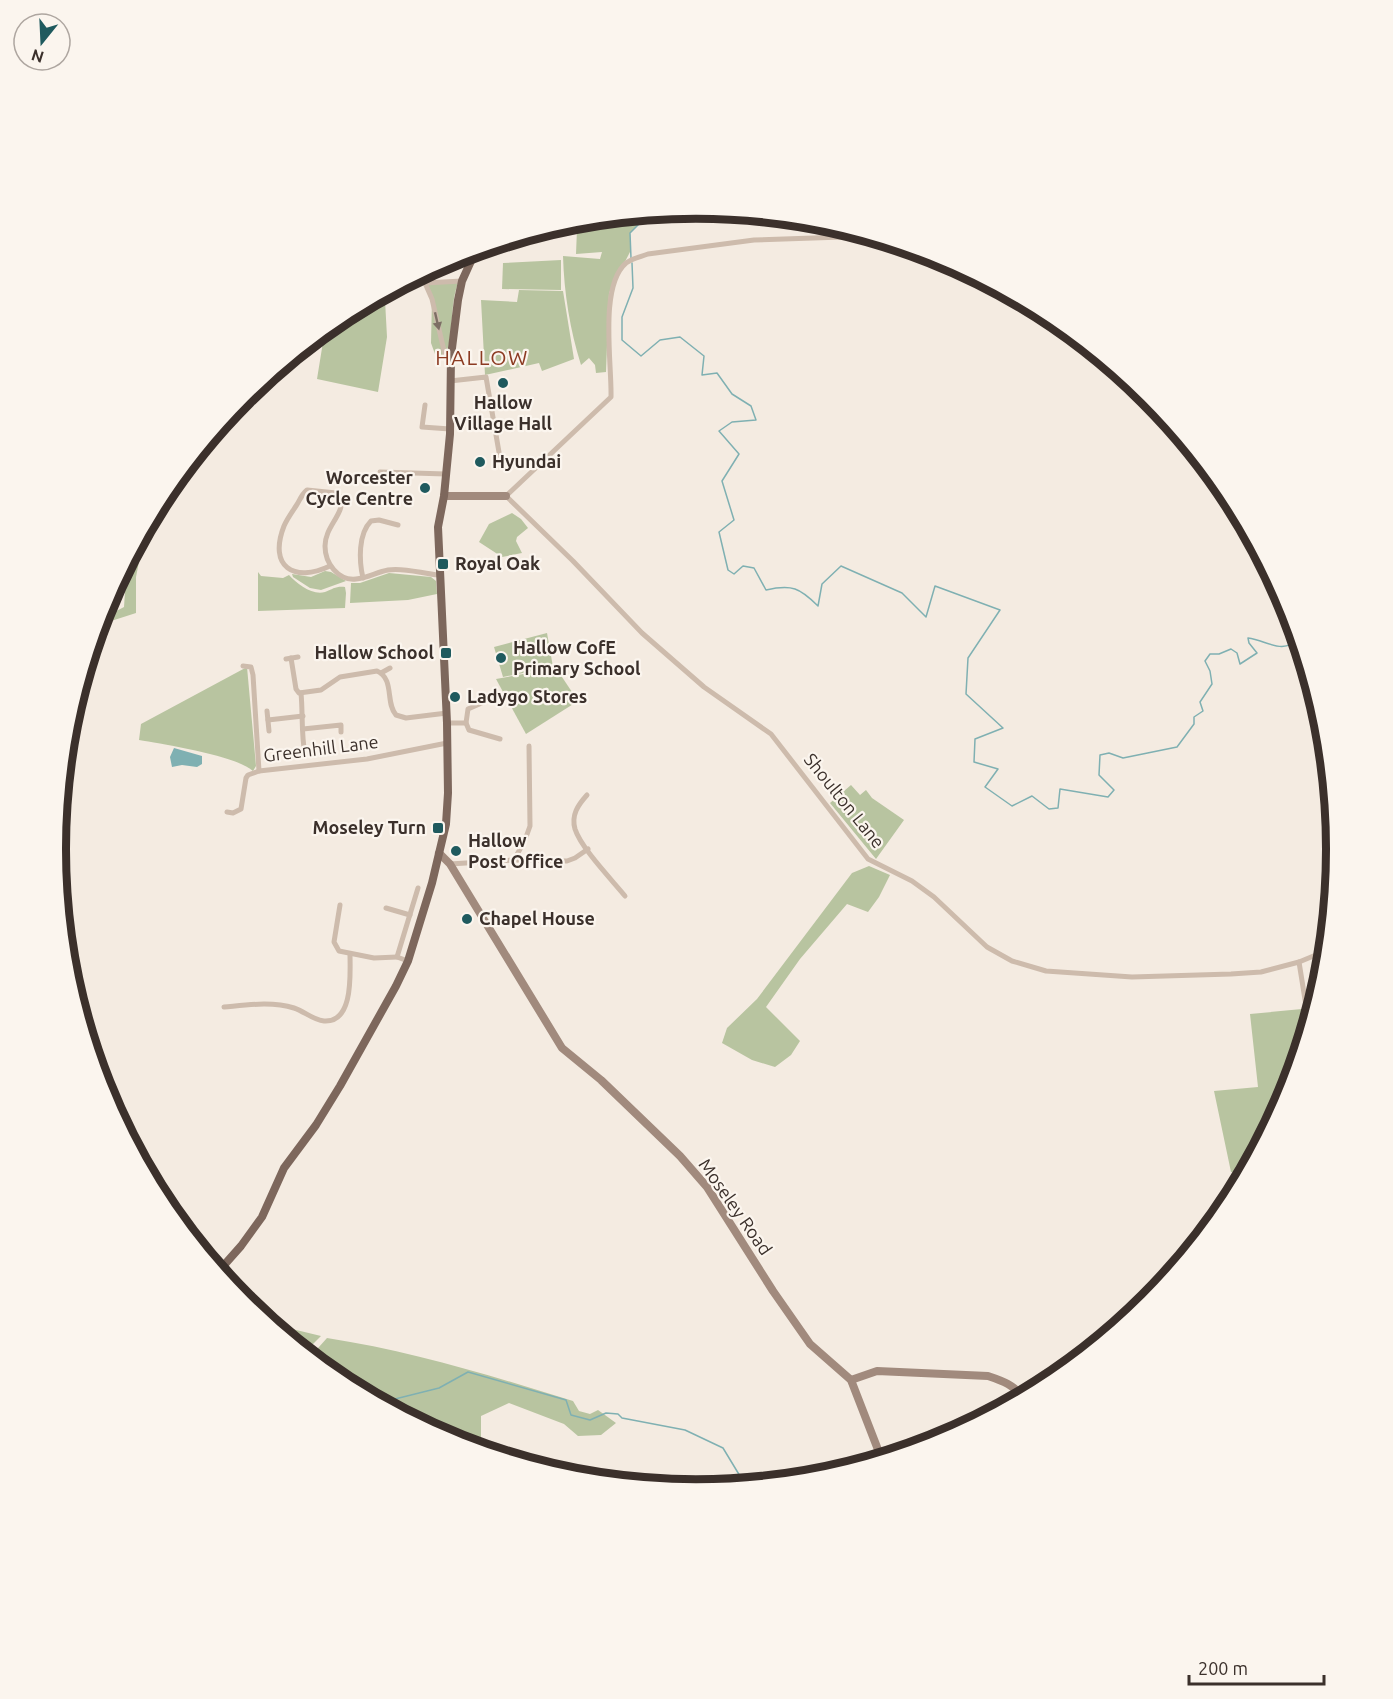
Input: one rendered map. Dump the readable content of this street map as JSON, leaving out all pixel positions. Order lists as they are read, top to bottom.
{
  "streets": {
    "street": ["Greenhill Lane", "Shoulton Lane", "Moseley Road"]
  },
  "districts": ["HALLOW"],
  "places": {
    "other": [
      "Hallow Village Hall",
      "Hyundai",
      "Worcester Cycle Centre",
      "Hallow CofE Primary School",
      "Ladygo Stores",
      "Hallow Post Office",
      "Chapel House"
    ],
    "transit": ["Royal Oak", "Hallow School", "Moseley Turn"]
  },
  "scale_bar": "200 m",
  "north": "bottom"
}
